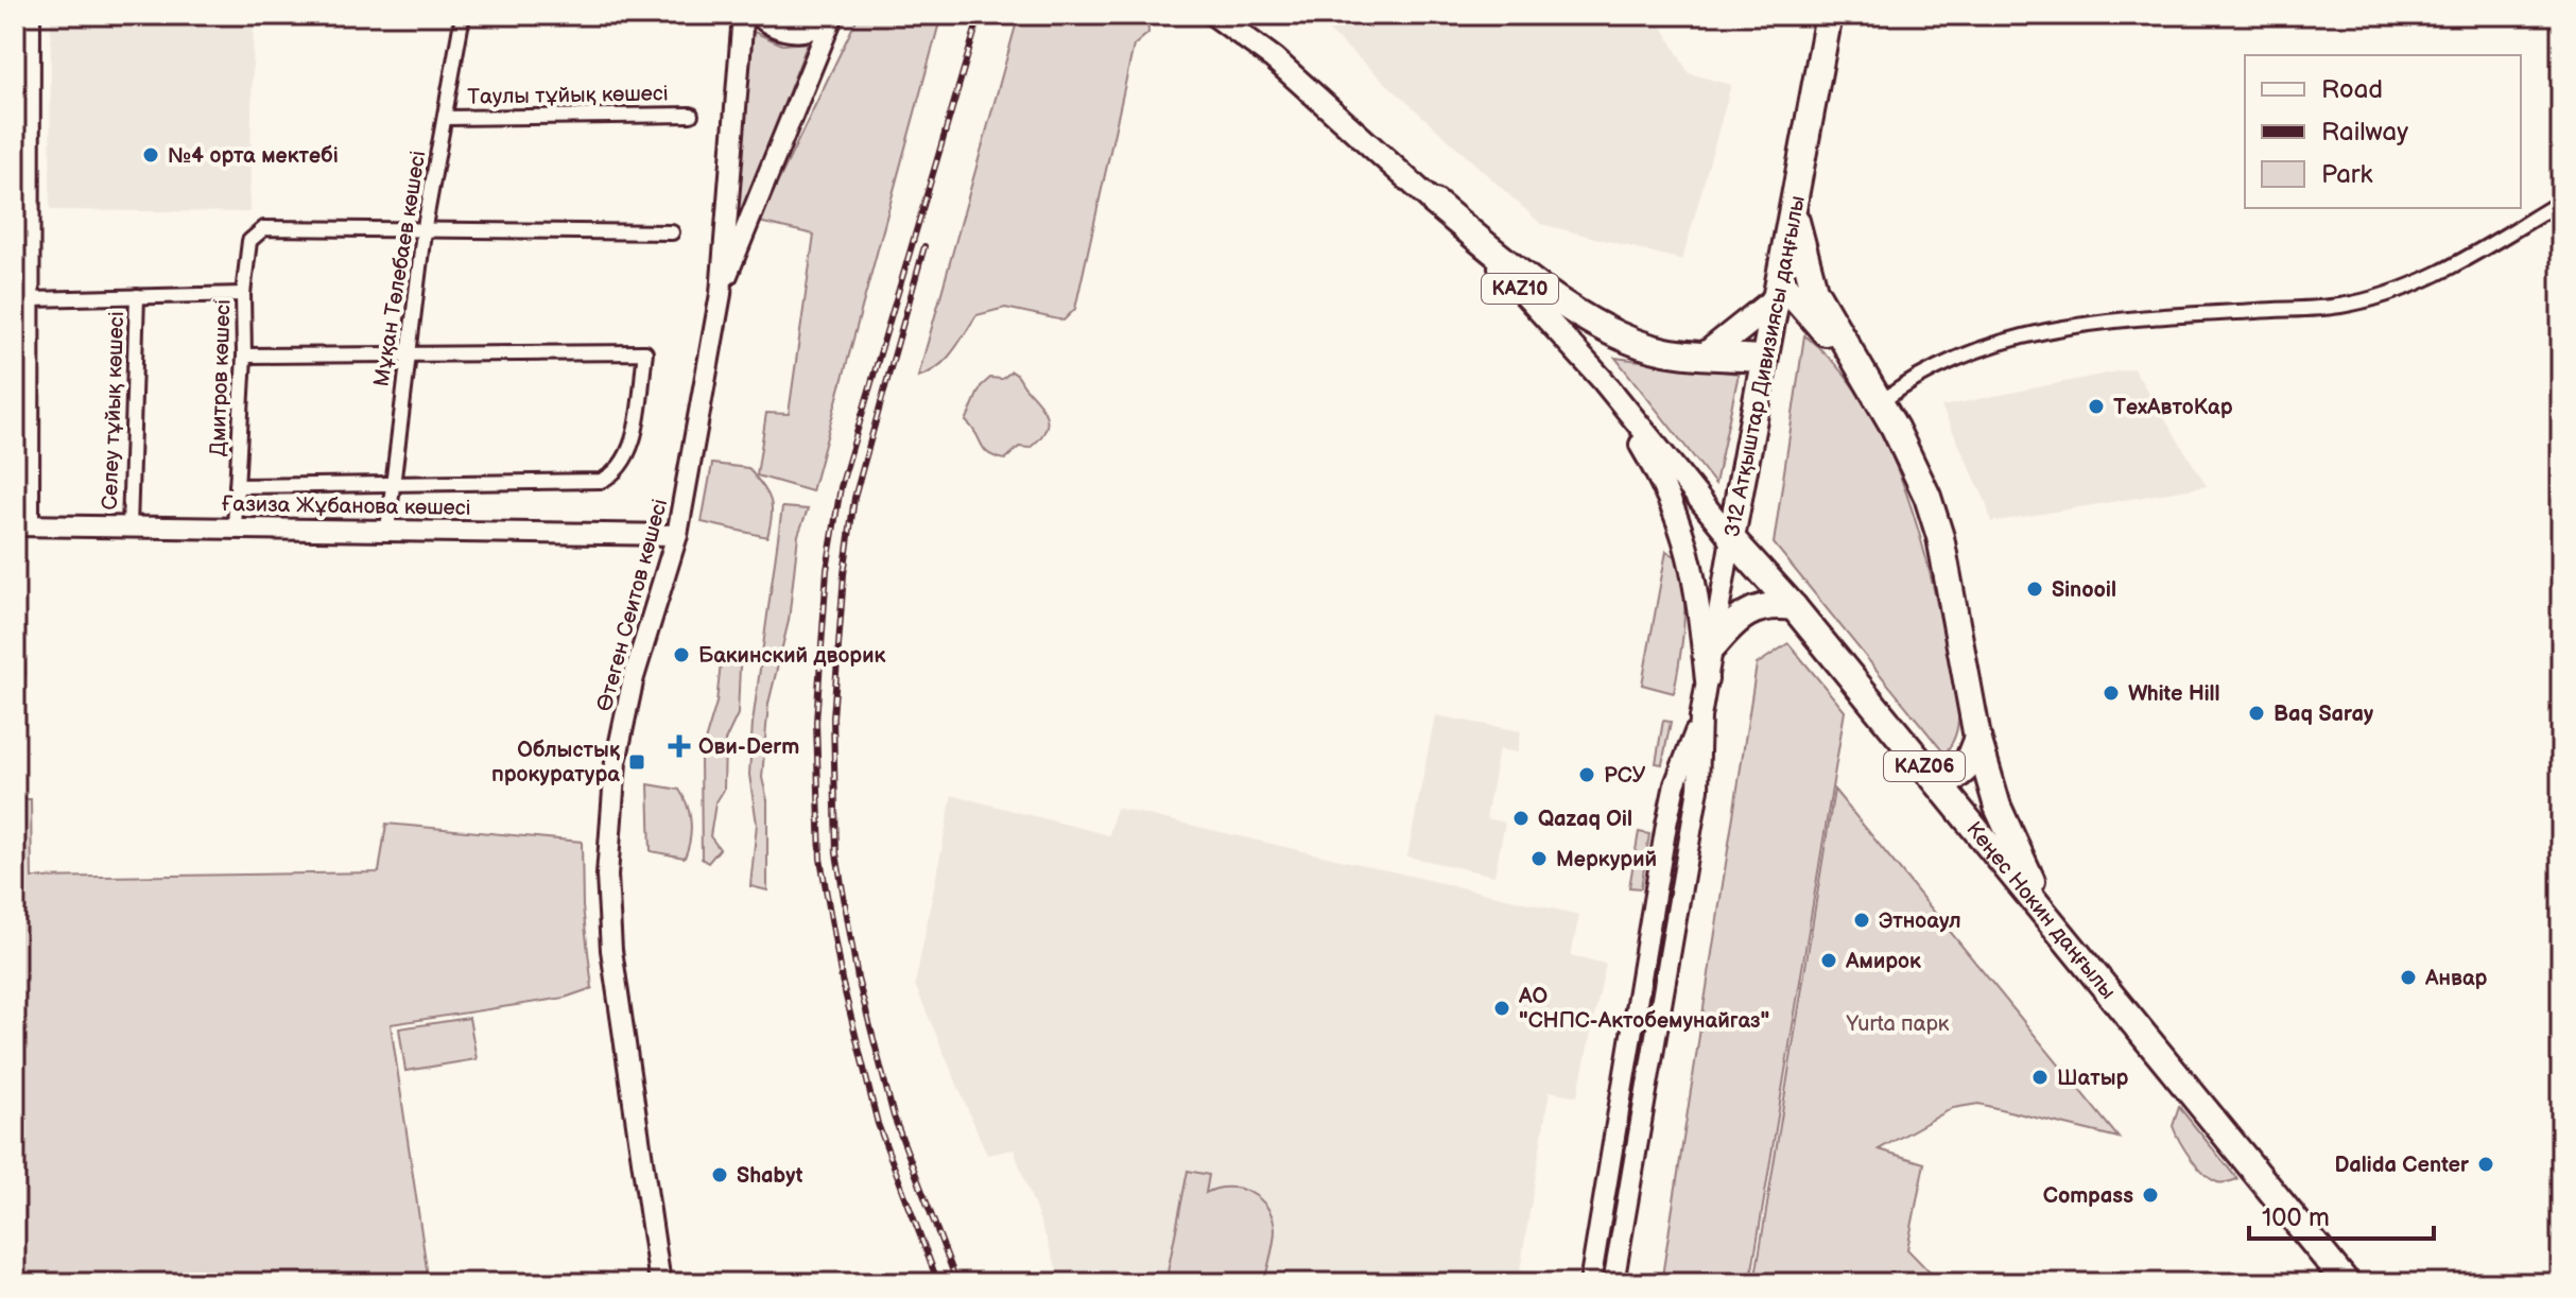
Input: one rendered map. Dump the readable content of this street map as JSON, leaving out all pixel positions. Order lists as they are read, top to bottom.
{
  "streets": {
    "highway": ["312 Атқыштар Дивизиясы даңғылы", "KАZ06", "Кеңес Нокин даңғылы"],
    "main road": ["KAZ10", "Ғазиза Жұбанова көшесі", "Өтеген Сеитов көшесі"],
    "street": [
      "Таулы тұйық көшесі",
      "Мұқан Төлебаев көшесі",
      "Дмитров көшесі",
      "Селеу тұйық көшесі"
    ]
  },
  "crossings": [
    ["Таулы тұйық көшесі", "Мұқан Төлебаев көшесі"],
    ["Мұқан Төлебаев көшесі", "Дмитров көшесі"],
    ["Мұқан Төлебаев көшесі", "Ғазиза Жұбанова көшесі"],
    ["KAZ10", "312 Атқыштар Дивизиясы даңғылы"],
    ["KAZ10", "Кеңес Нокин даңғылы"],
    ["312 Атқыштар Дивизиясы даңғылы", "Кеңес Нокин даңғылы"],
    ["Дмитров көшесі", "Ғазиза Жұбанова көшесі"],
    ["Селеу тұйық көшесі", "Ғазиза Жұбанова көшесі"],
    ["Ғазиза Жұбанова көшесі", "Өтеген Сеитов көшесі"]
  ],
  "parks": ["Yurta парк"],
  "places": {
    "other": [
      "№4 орта мектебі",
      "ТехАвтоКар",
      "Sinooil",
      "Бакинский дворик",
      "White Hill",
      "Baq Saray",
      "РСУ",
      "Qazaq Oil",
      "Меркурий",
      "Этноаул",
      "Амирок",
      "Анвар",
      "АО \"СНПС-Актобемунайгаз\"",
      "Шатыр",
      "Dalida Center",
      "Shabyt",
      "Compass"
    ],
    "health": ["Ови-Derm"],
    "transit": ["Облыстық прокуратура"]
  },
  "legend": ["Road", "Railway", "Park"],
  "scale_bar": "100 m"
}
